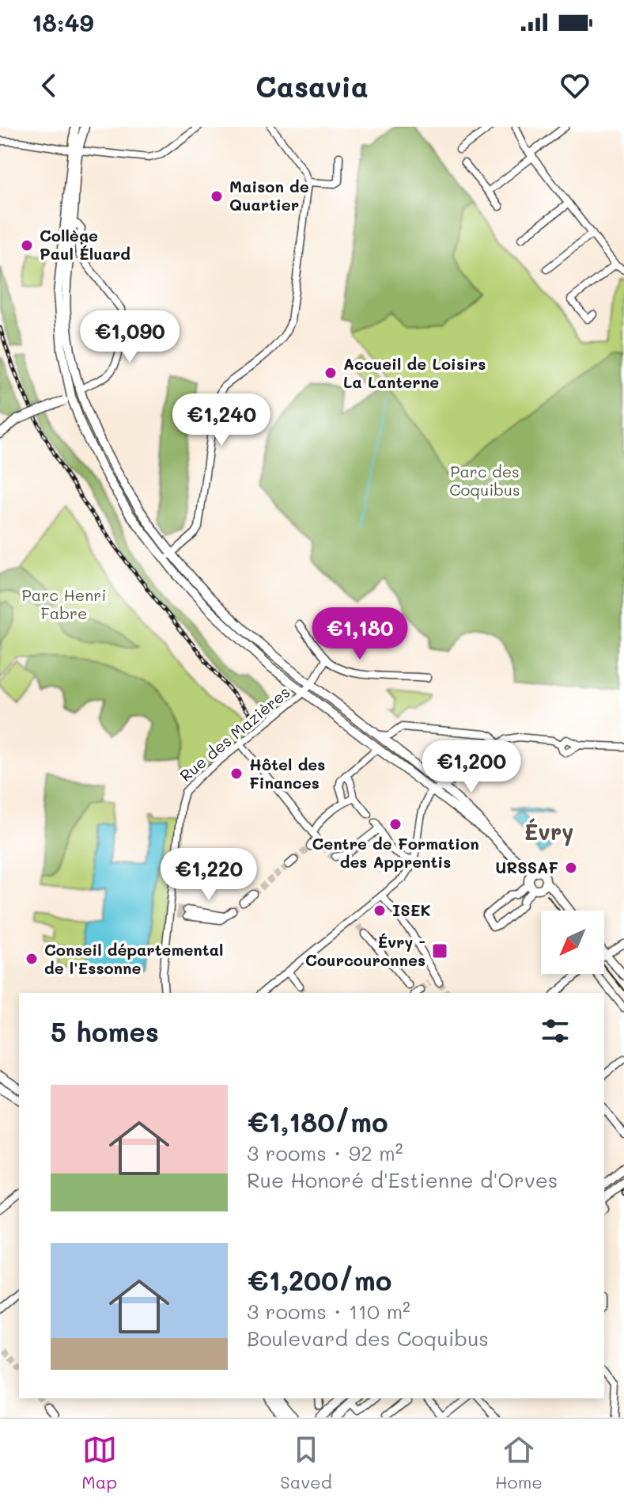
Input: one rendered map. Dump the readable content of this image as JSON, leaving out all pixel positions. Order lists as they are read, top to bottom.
{
  "streets": {
    "street": ["Rue des Mazières"]
  },
  "districts": ["Évry"],
  "parks": ["Parc des Coquibus", "Parc Henri Fabre"],
  "places": {
    "other": [
      "Maison de Quartier",
      "Collège Paul Éluard",
      "Accueil de Loisirs La Lanterne",
      "Hôtel des Finances",
      "Centre de Formation des Apprentis",
      "URSSAF",
      "ISEK",
      "Conseil départemental de l'Essonne"
    ],
    "transit": ["Évry - Courcouronnes"]
  },
  "north": "bottom left",
  "page": {
    "status": "18:49",
    "header": "Casavia",
    "price": [
      "€1,090",
      "€1,240",
      "€1,180",
      "€1,200",
      "€1,220"
    ],
    "heading": "5 homes",
    "list": [
      {
        "name": "€1,180/mo",
        "note": "3 rooms · 92 m² · Rue Honoré d'Estienne d'Orves"
      },
      {
        "name": "€1,200/mo",
        "note": "3 rooms · 110 m² · Boulevard des Coquibus"
      }
    ],
    "tabs": ["Map", "Saved", "Home"]
  }
}
